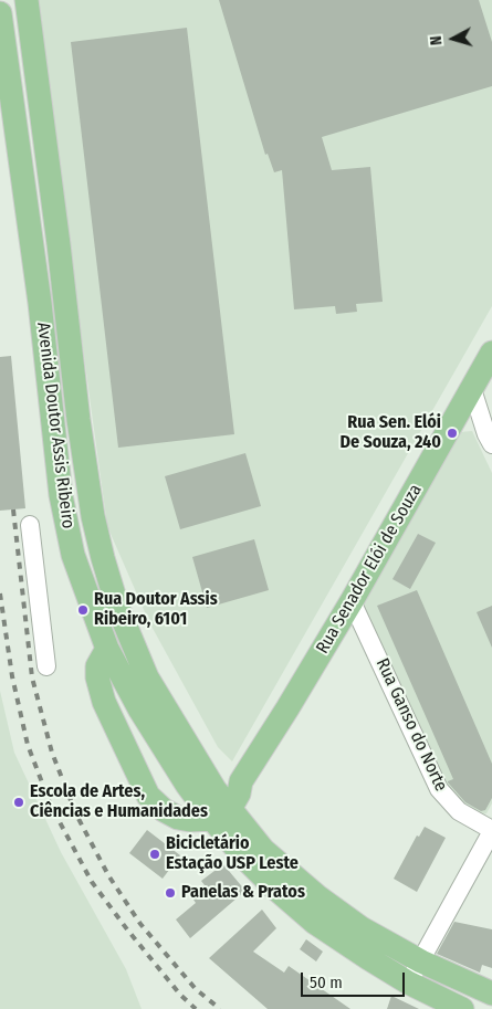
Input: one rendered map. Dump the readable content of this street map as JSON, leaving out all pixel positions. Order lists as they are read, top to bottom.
{
  "streets": {
    "main road": ["Avenida Doutor Assis Ribeiro", "Rua Senador Elói de Souza"],
    "street": ["Rua Ganso do Norte"]
  },
  "crossings": [
    ["Avenida Doutor Assis Ribeiro", "Rua Senador Elói de Souza"],
    ["Rua Senador Elói de Souza", "Rua Ganso do Norte"]
  ],
  "places": [
    "Rua Sen. Elói De Souza, 240",
    "Rua Doutor Assis Ribeiro, 6101",
    "Escola de Artes, Ciências e Humanidades",
    "Bicicletário Estação USP Leste",
    "Panelas & Pratos"
  ],
  "scale_bar": "50 m",
  "north": "left"
}
